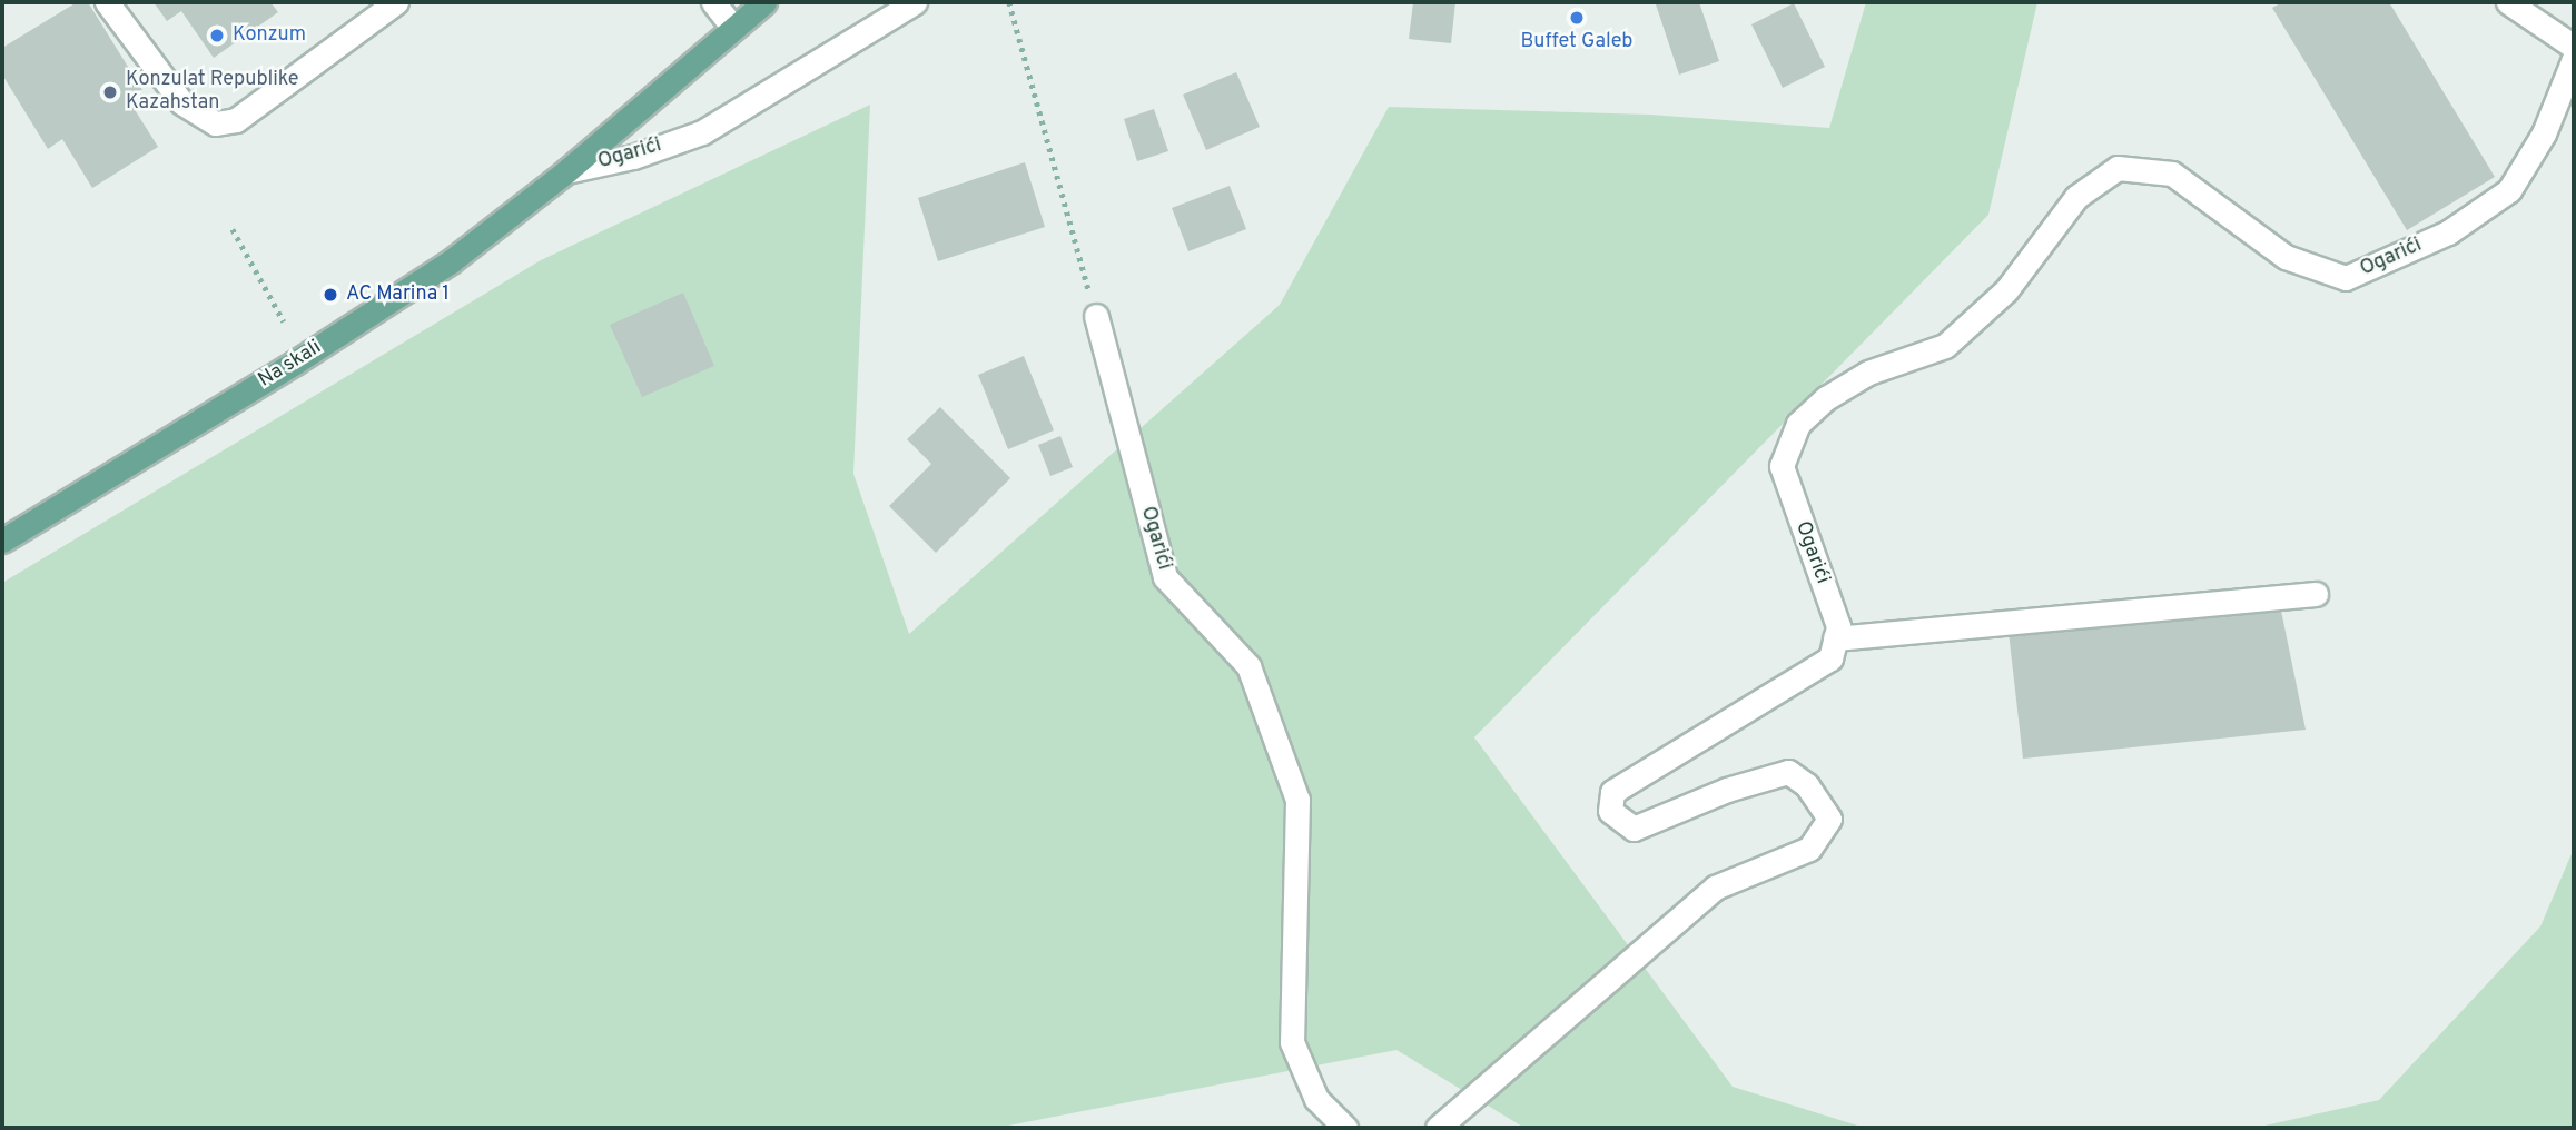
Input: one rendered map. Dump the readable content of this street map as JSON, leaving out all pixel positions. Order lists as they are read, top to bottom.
{
  "streets": {
    "main road": ["Ogarići", "Na skali"]
  },
  "crossings": [
    ["Ogarići", "Na skali"]
  ],
  "places": [
    "Buffet Galeb",
    "Konzum",
    "Konzulat Republike Kazahstan",
    "AC Marina 1"
  ]
}
